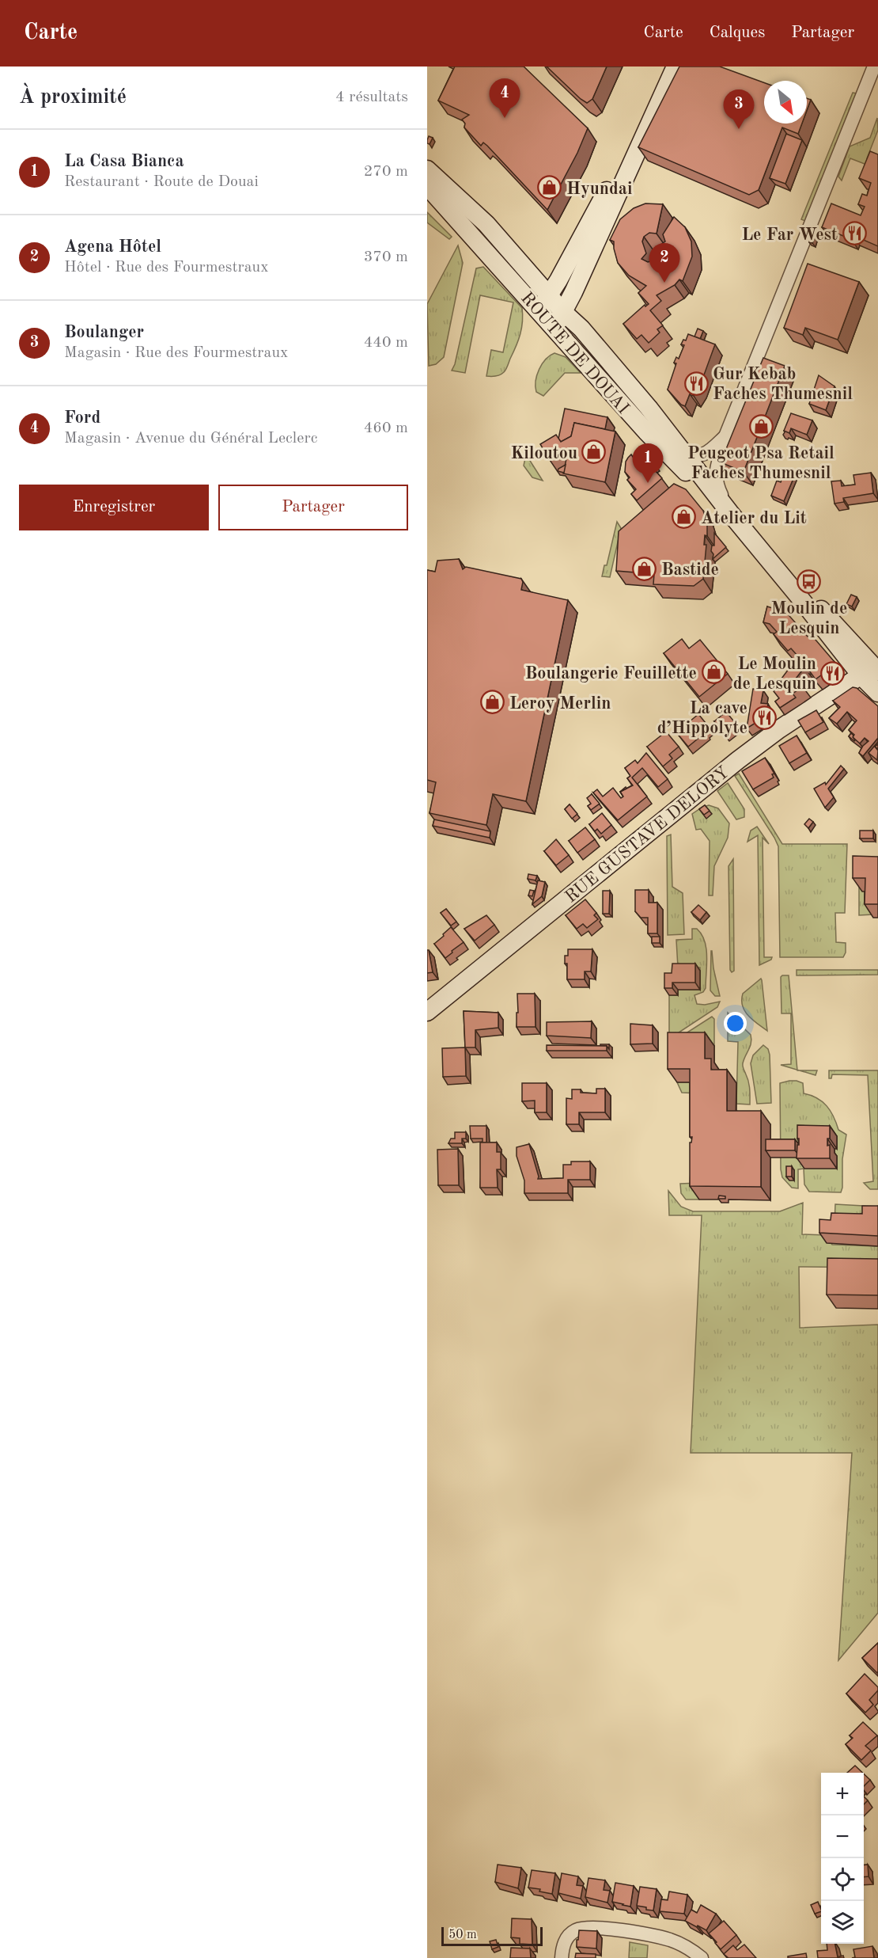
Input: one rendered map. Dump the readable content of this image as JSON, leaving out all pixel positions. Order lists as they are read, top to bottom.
{
  "streets": {
    "main road": ["ROUTE DE DOUAI", "RUE GUSTAVE DELORY"]
  },
  "places": {
    "shop": [
      "Hyundai",
      "Peugeot Psa Retail Faches Thumesnil",
      "Kiloutou",
      "Atelier du Lit",
      "Bastide",
      "Boulangerie Feuillette",
      "Leroy Merlin"
    ],
    "restaurant": [
      "Le Far West",
      "Gur Kebab Faches Thumesnil",
      "Le Moulin de Lesquin",
      "La cave d’Hippolyte"
    ],
    "bus stop": ["Moulin de Lesquin"]
  },
  "scale_bar": "50 m",
  "north": "bottom right",
  "page": {
    "header": "Carte",
    "nav": ["Carte", "Calques", "Partager"],
    "heading": ["À proximité", "4 résultats"],
    "pins": [
      "4",
      "3",
      "2",
      "1"
    ],
    "list": [
      {
        "mark": "1",
        "name": "La Casa Bianca",
        "note": "Restaurant · Route de Douai",
        "value": "270 m"
      },
      {
        "mark": "2",
        "name": "Agena Hôtel",
        "note": "Hôtel · Rue des Fourmestraux",
        "value": "370 m"
      },
      {
        "mark": "3",
        "name": "Boulanger",
        "note": "Magasin · Rue des Fourmestraux",
        "value": "440 m"
      },
      {
        "mark": "4",
        "name": "Ford",
        "note": "Magasin · Avenue du Général Leclerc",
        "value": "460 m"
      }
    ],
    "buttons": ["Enregistrer", "Partager"],
    "map_buttons": ["+", "−"],
    "scale": "50 m"
  }
}
